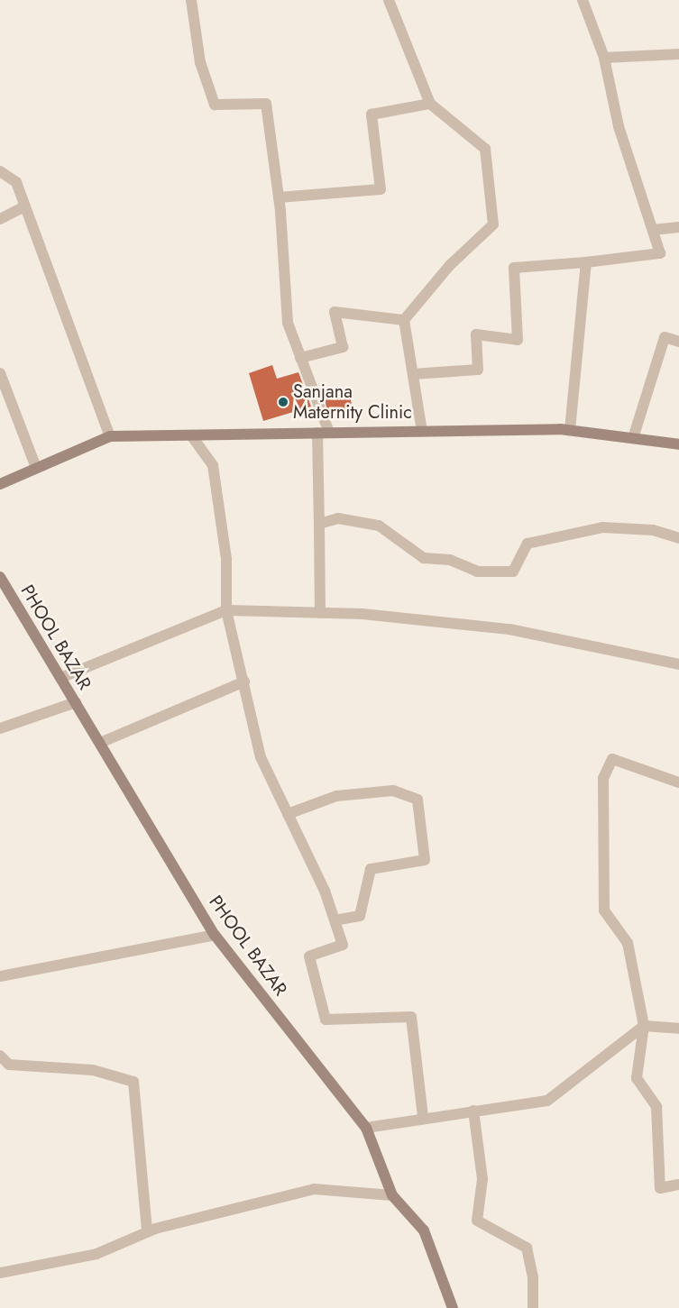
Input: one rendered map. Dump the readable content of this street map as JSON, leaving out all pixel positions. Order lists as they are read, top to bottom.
{
  "streets": {
    "street": ["PHOOL BAZAR"]
  },
  "places": ["Sanjana Maternity Clinic"]
}
